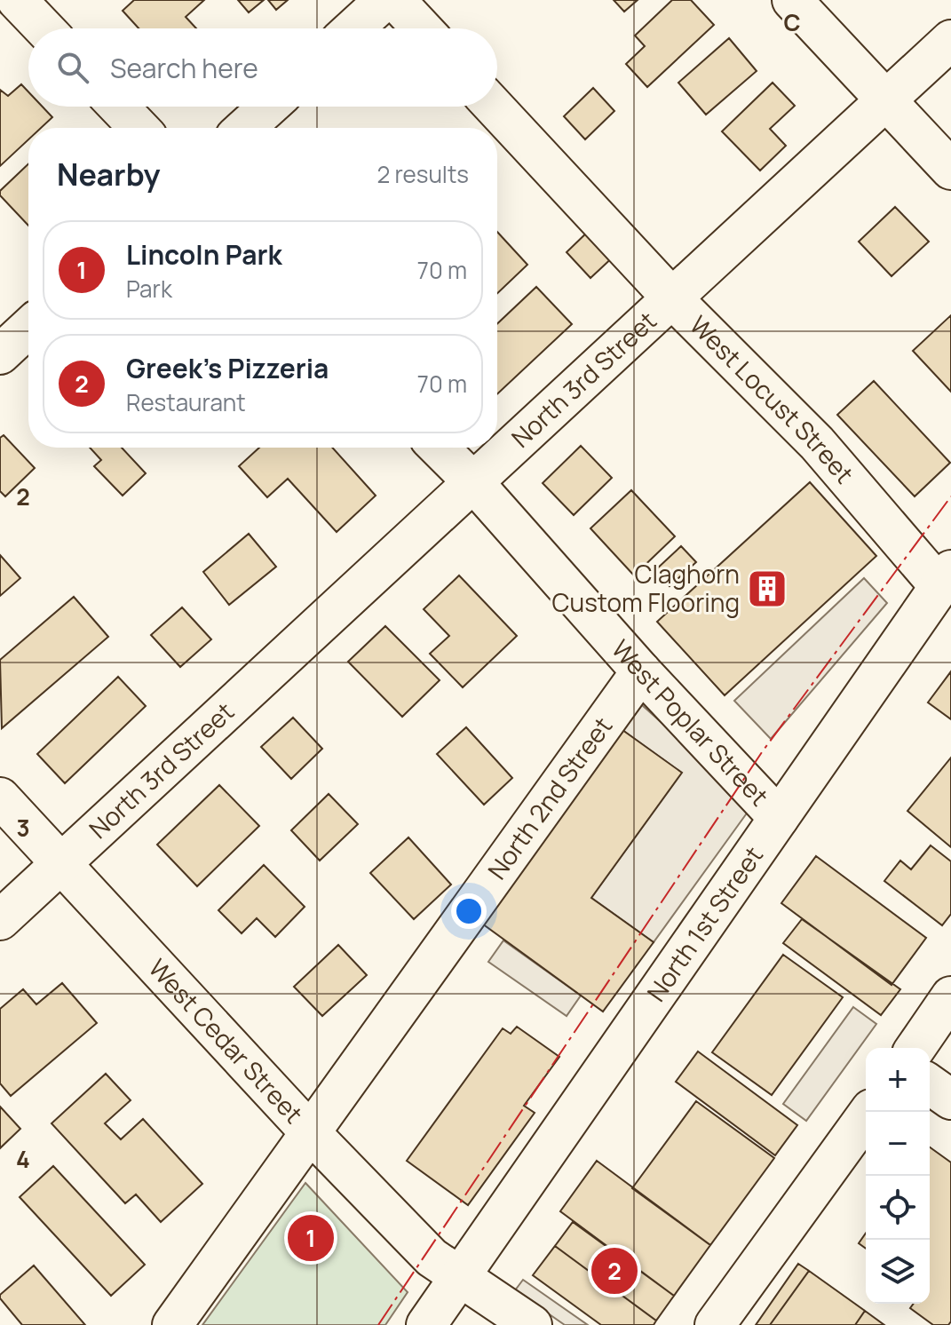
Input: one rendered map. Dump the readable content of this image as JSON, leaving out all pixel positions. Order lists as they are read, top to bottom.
{
  "streets": {
    "street": [
      "North 3rd Street",
      "West Locust Street",
      "West Poplar Street",
      "North 2nd Street",
      "North 1st Street",
      "West Cedar Street"
    ]
  },
  "crossings": [
    ["North 3rd Street", "West Locust Street"],
    ["North 3rd Street", "West Poplar Street"],
    ["North 3rd Street", "West Cedar Street"],
    ["West Locust Street", "North 1st Street"],
    ["West Poplar Street", "North 2nd Street"],
    ["West Poplar Street", "North 1st Street"],
    ["North 2nd Street", "West Cedar Street"],
    ["North 1st Street", "West Cedar Street"]
  ],
  "places": {
    "building": ["Claghorn Custom Flooring"]
  },
  "page": {
    "search": "Search here",
    "heading": ["Nearby", "2 results"],
    "list": [
      {
        "mark": "1",
        "name": "Lincoln Park",
        "note": "Park",
        "value": "70 m"
      },
      {
        "mark": "2",
        "name": "Greek's Pizzeria",
        "note": "Restaurant",
        "value": "70 m"
      }
    ],
    "map_buttons": ["+", "−"],
    "pins": ["1", "2"]
  },
  "grid": {
    "columns": ["C"],
    "rows": ["2", "3", "4"]
  }
}
